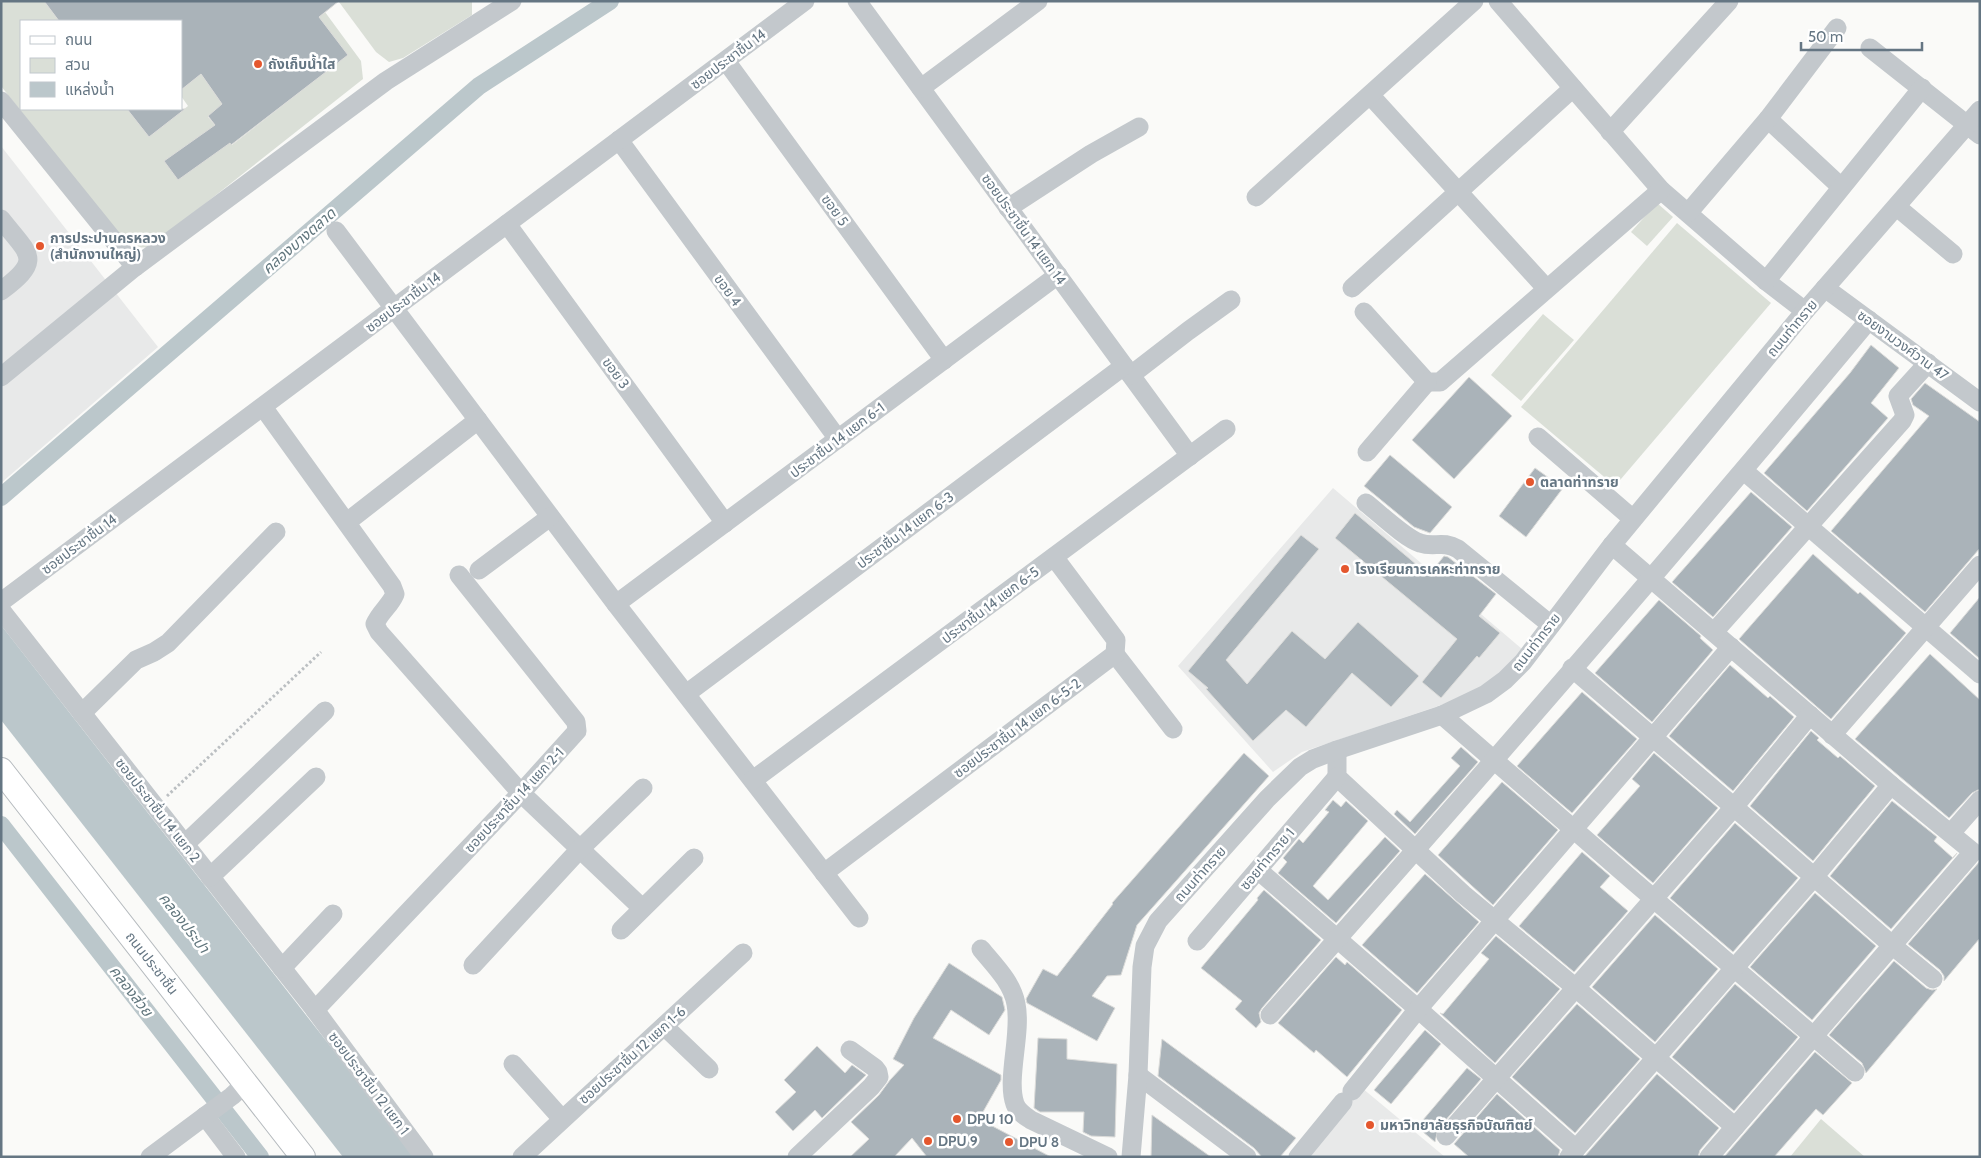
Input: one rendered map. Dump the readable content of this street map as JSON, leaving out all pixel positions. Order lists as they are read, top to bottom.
{
  "streets": {
    "main road": ["ถนนประชาชื่น"],
    "street": [
      "ซอยประชาชื่น 14",
      "ฃอย 5",
      "ซอยประชาชื่น 14 แยก 14",
      "ขอย 4",
      "ถนนท่าทราย",
      "ซอยงามวงศ์วาน 47",
      "ขอย 3",
      "ประชาชื่น 14 แยก 6-1",
      "ประชาชื่น 14 แยก 6-3",
      "ประชาชื่น 14 แยก 6-5",
      "ซอยประชาชื่น 14 แยก 6-5-2",
      "ซอยประชาชื่น 14 แยก 2-1",
      "ซอยประชาชื่น 14 แยก 2",
      "ซอยท่าทราย 1",
      "ซอยประชาชื่น 12 แยก 1-6",
      "ซอยประชาชื่น 12 แยก 1"
    ]
  },
  "crossings": [
    ["ซอยประชาชื่น 14", "ฃอย 5"],
    ["ซอยประชาชื่น 14", "ขอย 4"],
    ["ซอยประชาชื่น 14", "ขอย 3"],
    ["ฃอย 5", "ประชาชื่น 14 แยก 6-1"],
    ["ซอยประชาชื่น 14 แยก 14", "ประชาชื่น 14 แยก 6-1"],
    ["ซอยประชาชื่น 14 แยก 14", "ประชาชื่น 14 แยก 6-3"],
    ["ซอยประชาชื่น 14 แยก 14", "ประชาชื่น 14 แยก 6-5"],
    ["ขอย 4", "ประชาชื่น 14 แยก 6-1"],
    ["ถนนท่าทราย", "ซอยงามวงศ์วาน 47"],
    ["ขอย 3", "ประชาชื่น 14 แยก 6-1"],
    ["ซอยประชาชื่น 14 แยก 2-1", "ซอยประชาชื่น 14 แยก 2"],
    ["ซอยประชาชื่น 14 แยก 2-1", "ซอยประชาชื่น 12 แยก 1"],
    ["ซอยประชาชื่น 14 แยก 2", "ซอยประชาชื่น 12 แยก 1"]
  ],
  "water": ["คลองบางตลาด", "คลองประปา", "คลองส่วย"],
  "places": [
    "ถังเก็บน้ำใส",
    "การประปานครหลวง (สำนักงานใหญ่)",
    "ตลาดท่าทราย",
    "โรงเรียนการเคหะท่าทราย",
    "DPU 10",
    "มหาวิทยาลัยธุรกิจบัณฑิตย์",
    "DPU 9",
    "DPU 8"
  ],
  "legend": ["ถนน", "สวน", "แหล่งน้ำ"],
  "scale_bar": "50 m"
}
